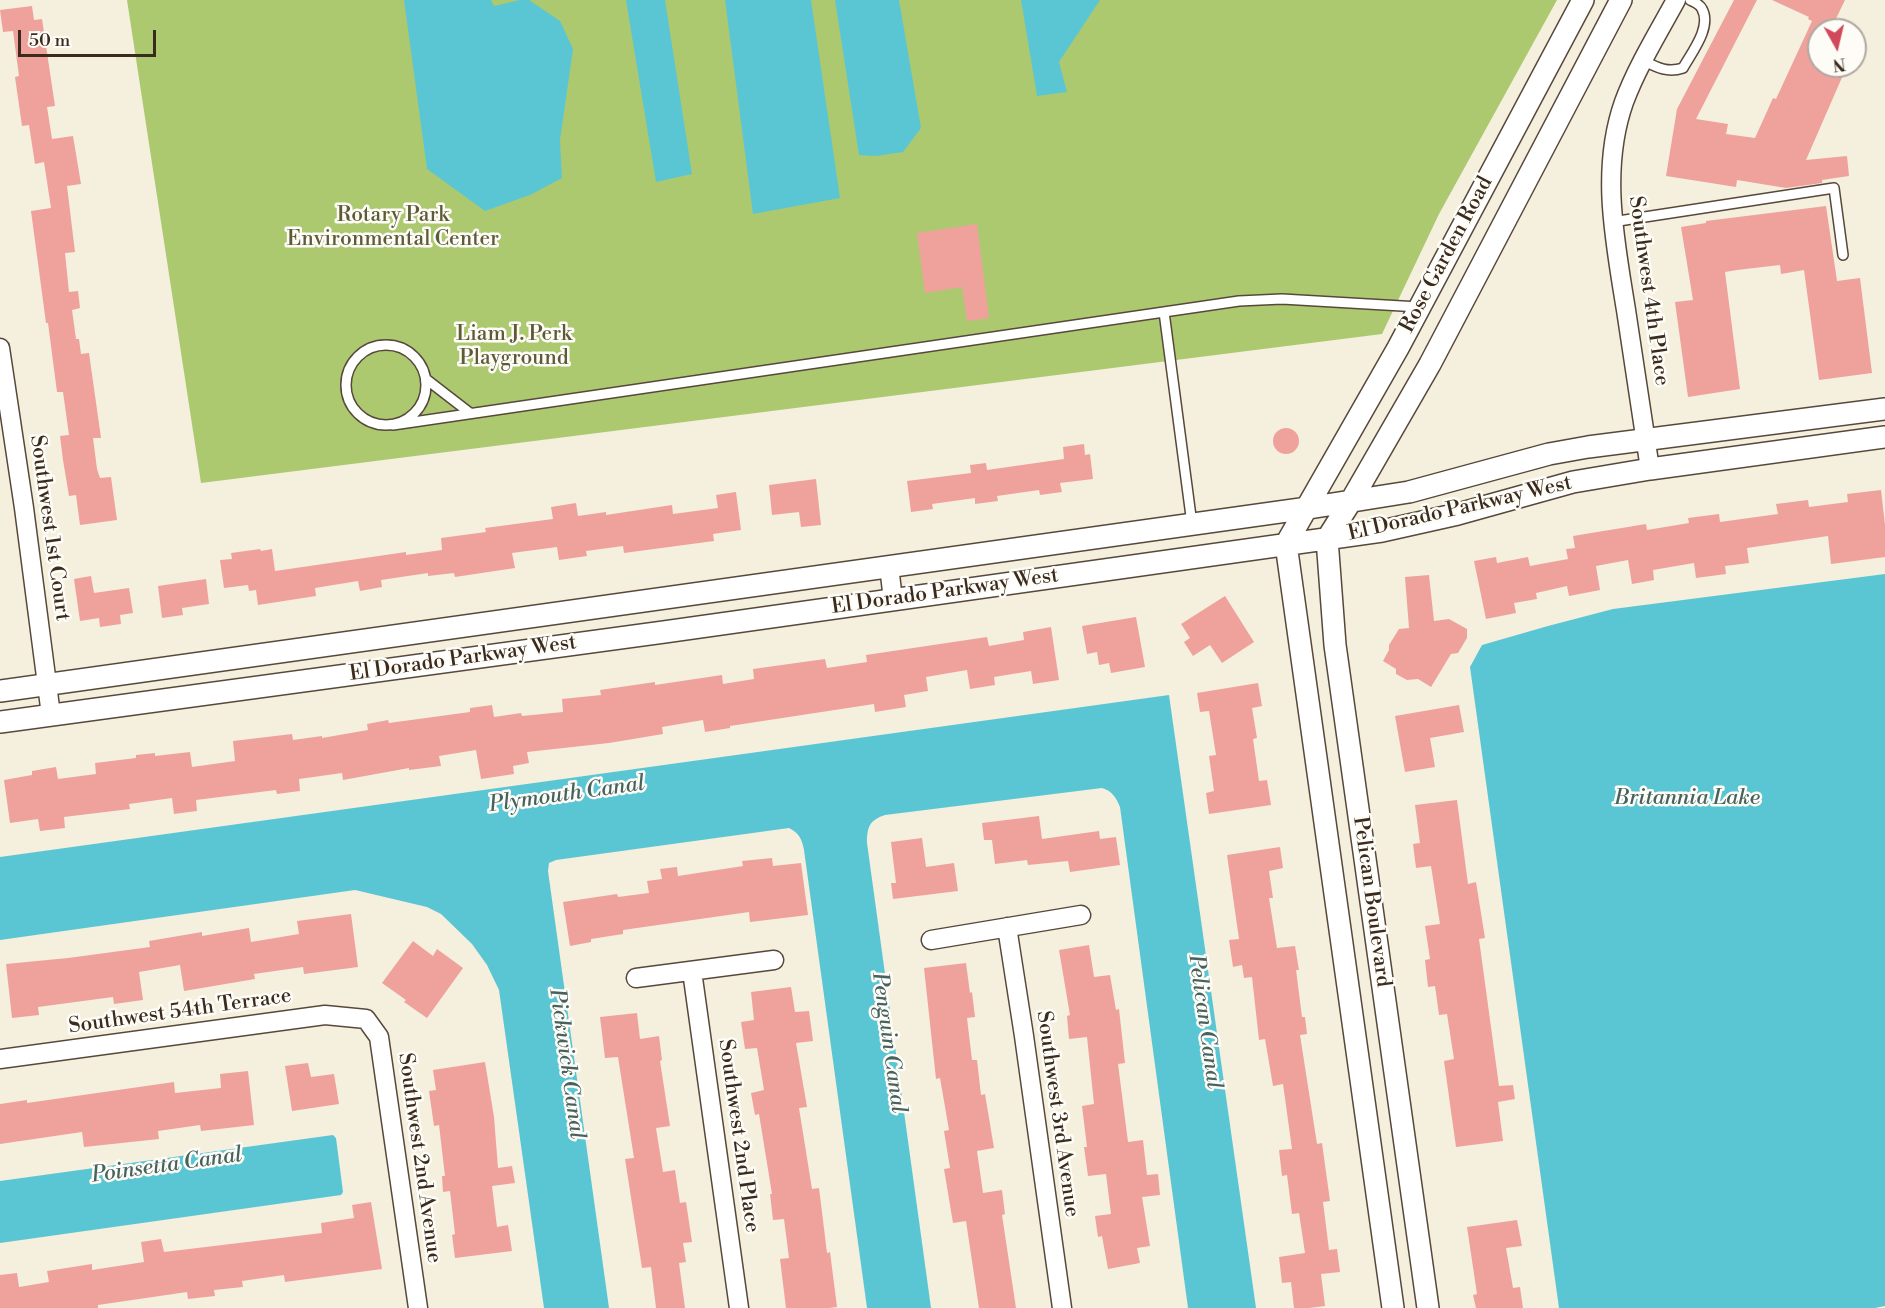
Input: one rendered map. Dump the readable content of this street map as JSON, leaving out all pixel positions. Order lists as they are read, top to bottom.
{
  "streets": {
    "street": [
      "Rose Garden Road",
      "Southwest 4th Place",
      "El Dorado Parkway West",
      "Southwest 1st Court",
      "Pelican Boulevard",
      "Southwest 54th Terrace",
      "Southwest 3rd Avenue",
      "Southwest 2nd Place",
      "Southwest 2nd Avenue"
    ]
  },
  "crossings": [
    ["Rose Garden Road", "El Dorado Parkway West"],
    ["Southwest 4th Place", "El Dorado Parkway West"],
    ["El Dorado Parkway West", "Southwest 1st Court"],
    ["El Dorado Parkway West", "Pelican Boulevard"],
    ["Southwest 54th Terrace", "Southwest 2nd Avenue"]
  ],
  "water": [
    "Plymouth Canal",
    "Britannia Lake",
    "Pelican Canal",
    "Penguin Canal",
    "Pickwick Canal",
    "Poinsetta Canal"
  ],
  "parks": ["Rotary Park Environmental Center", "Liam J. Perk Playground"],
  "scale_bar": "50 m",
  "north": "bottom"
}
